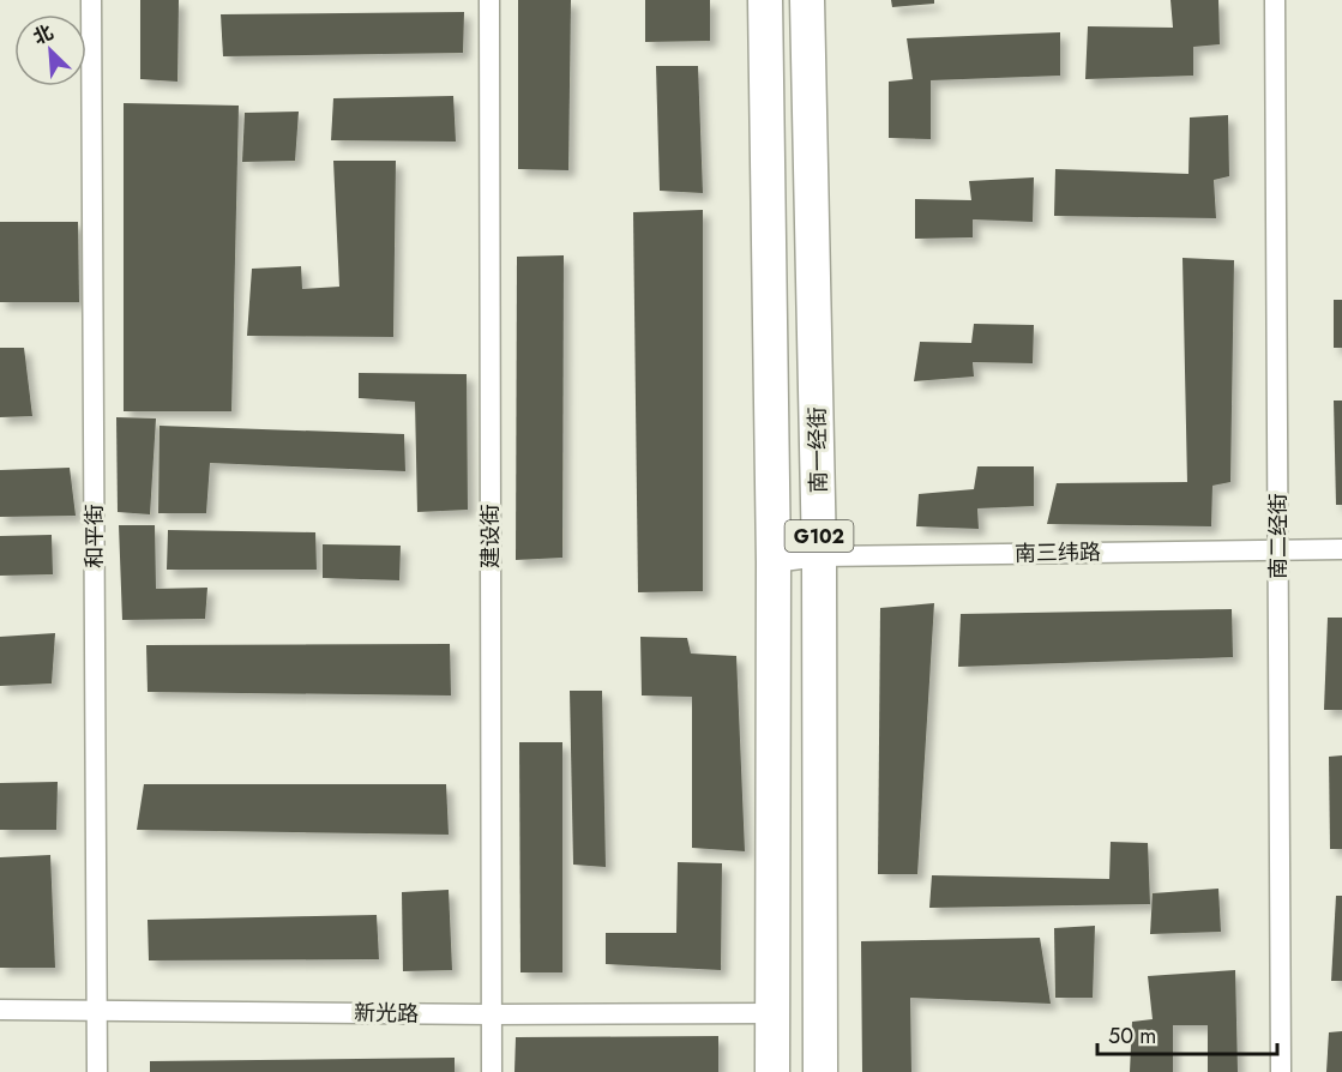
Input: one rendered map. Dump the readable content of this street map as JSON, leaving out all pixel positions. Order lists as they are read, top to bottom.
{
  "streets": {
    "highway": ["南一经街", "G102"],
    "street": [
      "和平街",
      "建设街",
      "南二经街",
      "南三纬路",
      "新光路"
    ]
  },
  "crossings": [
    ["南一经街", "南三纬路"],
    ["和平街", "新光路"],
    ["建设街", "新光路"],
    ["G102", "南三纬路"],
    ["G102", "新光路"],
    ["南二经街", "南三纬路"]
  ],
  "scale_bar": "50 m",
  "north": "top left"
}
